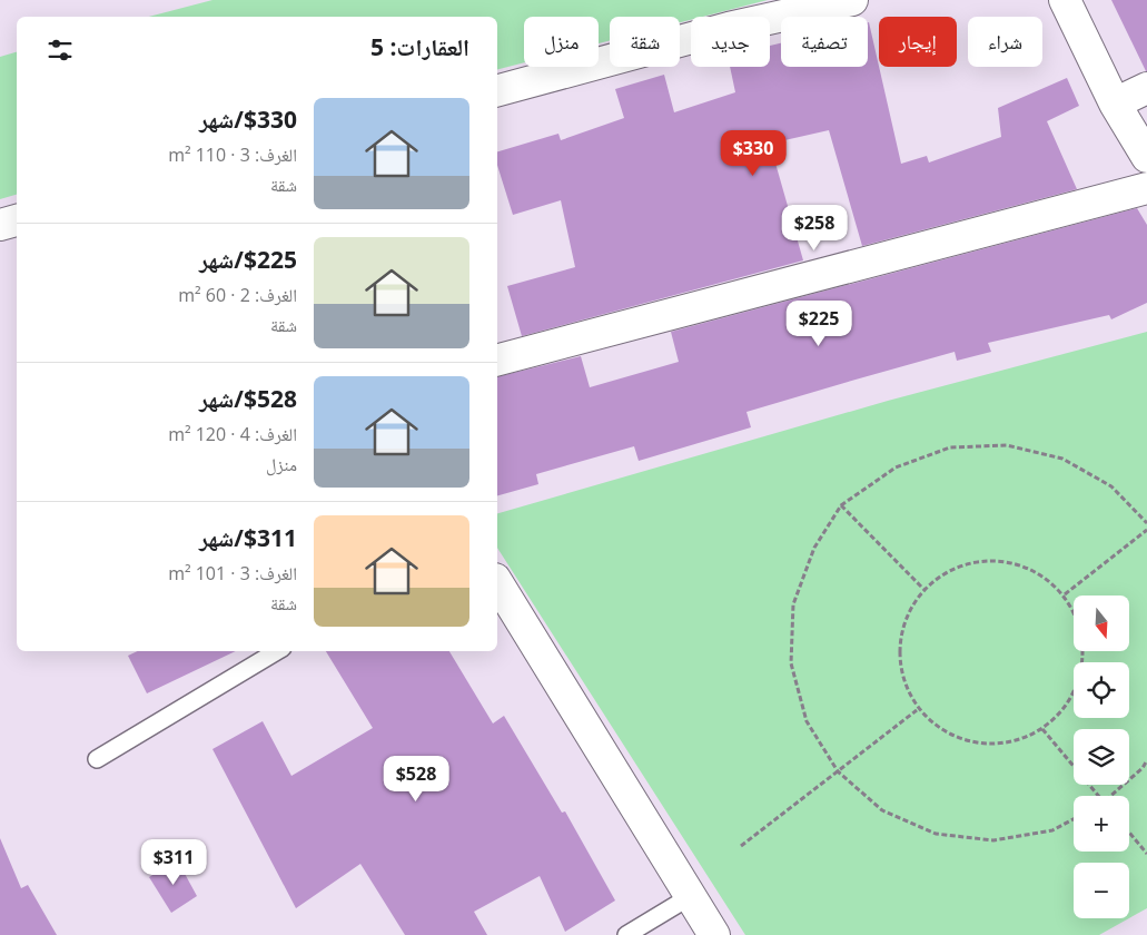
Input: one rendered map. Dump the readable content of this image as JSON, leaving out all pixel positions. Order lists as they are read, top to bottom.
{
  "north": "bottom",
  "page": {
    "chip": [
      "شراء",
      "إيجار",
      "تصفية",
      "جديد",
      "شقة",
      "منزل"
    ],
    "heading": "العقارات: 5",
    "list": [
      {
        "name": "$330/شهر",
        "note": "الغرف: 3 · 110 m² · شقة"
      },
      {
        "name": "$225/شهر",
        "note": "الغرف: 2 · 60 m² · شقة"
      },
      {
        "name": "$528/شهر",
        "note": "الغرف: 4 · 120 m² · منزل"
      },
      {
        "name": "$311/شهر",
        "note": "الغرف: 3 · 101 m² · شقة"
      }
    ],
    "price": [
      "$330",
      "$258",
      "$225",
      "$528",
      "$311"
    ],
    "map_buttons": ["+", "−"]
  }
}
